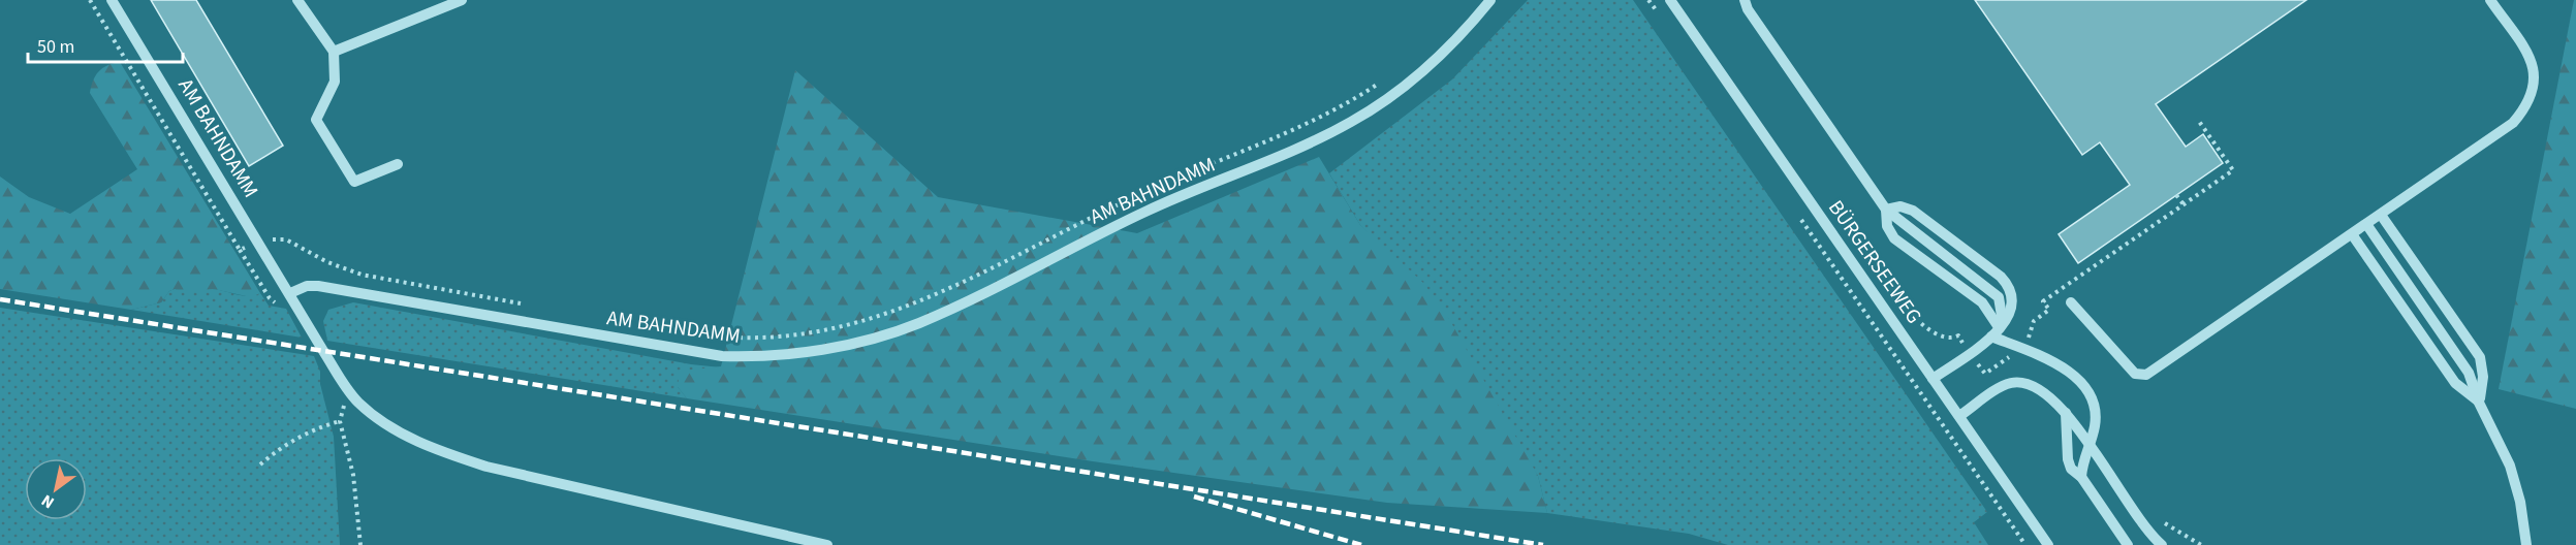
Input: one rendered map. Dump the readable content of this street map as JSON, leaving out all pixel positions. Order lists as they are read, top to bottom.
{
  "streets": {
    "street": ["AM BAHNDAMM", "BÜRGERSEEWEG"]
  },
  "scale_bar": "50 m",
  "north": "bottom left"
}
